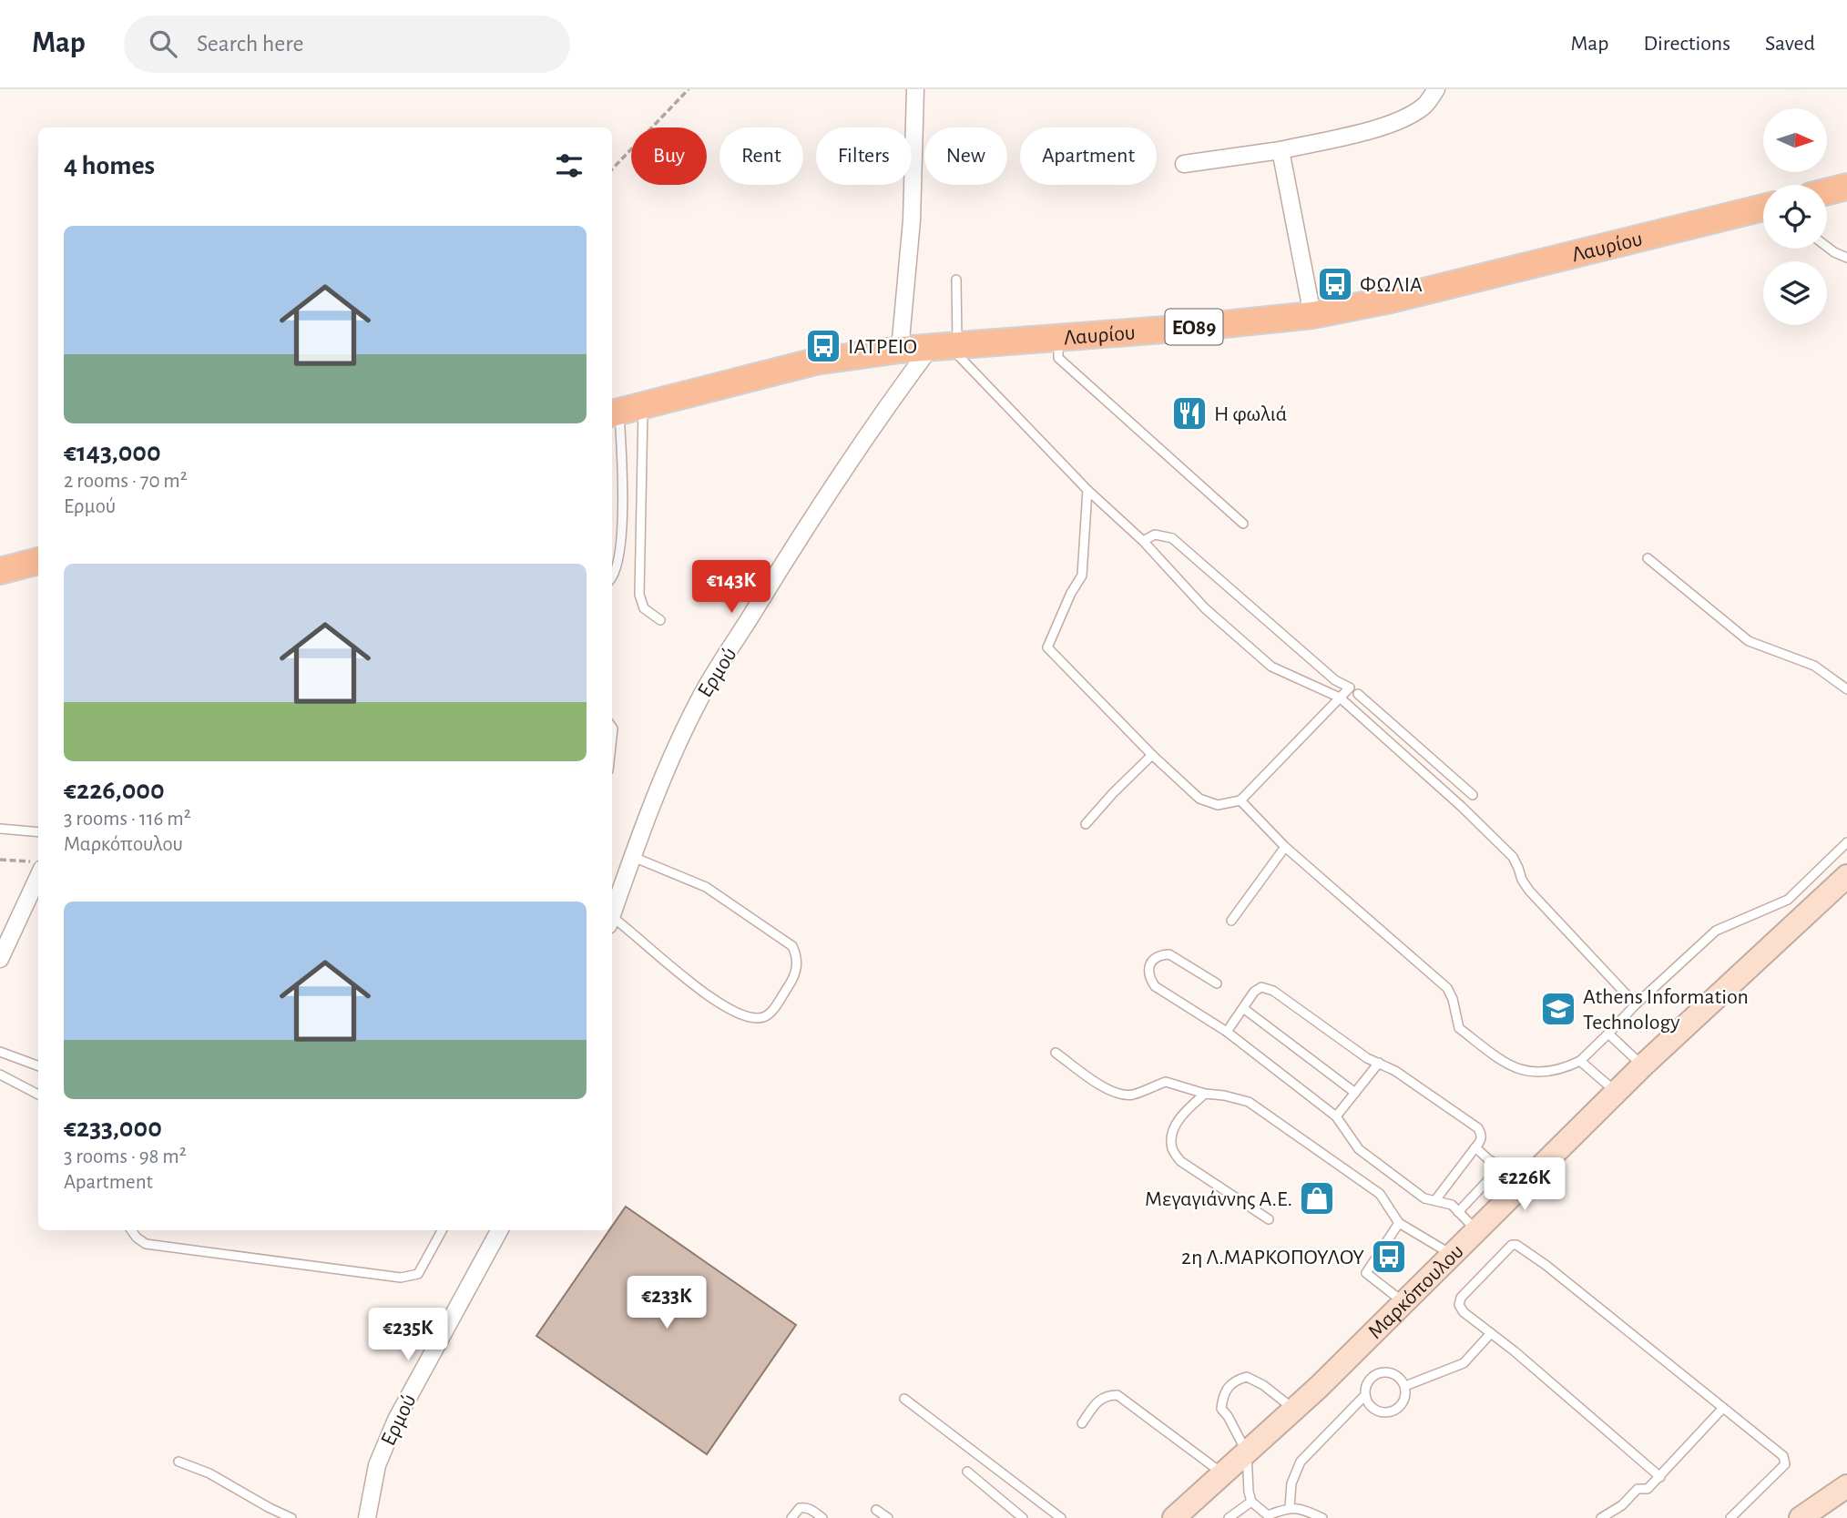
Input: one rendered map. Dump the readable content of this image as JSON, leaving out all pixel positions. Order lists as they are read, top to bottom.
{
  "streets": {
    "main road": ["Λαυρίου", "ΕΟ89", "Μαρκόπουλου"],
    "street": ["Ερμού"]
  },
  "crossings": [
    ["Λαυρίου", "Ερμού"]
  ],
  "places": {
    "bus stop": ["ΦΩΛΙΑ", "ΙΑΤΡΕΙΟ", "2η Λ.ΜΑΡΚΟΠΟΥΛΟΥ"],
    "restaurant": ["Η φωλιά"],
    "school or university": ["Athens Information Technology"],
    "shop": ["Μεγαγιάννης Α.Ε."]
  },
  "north": "right",
  "page": {
    "header": "Map",
    "search": "Search here",
    "nav": ["Map", "Directions", "Saved"],
    "chip": [
      "Buy",
      "Rent",
      "Filters",
      "New",
      "Apartment"
    ],
    "heading": "4 homes",
    "list": [
      {
        "name": "€143,000",
        "note": "2 rooms · 70 m² · Ερμού"
      },
      {
        "name": "€226,000",
        "note": "3 rooms · 116 m² · Μαρκόπουλου"
      },
      {
        "name": "€233,000",
        "note": "3 rooms · 98 m² · Apartment"
      }
    ],
    "price": [
      "€143K",
      "€226K",
      "€233K",
      "€235K"
    ]
  }
}
